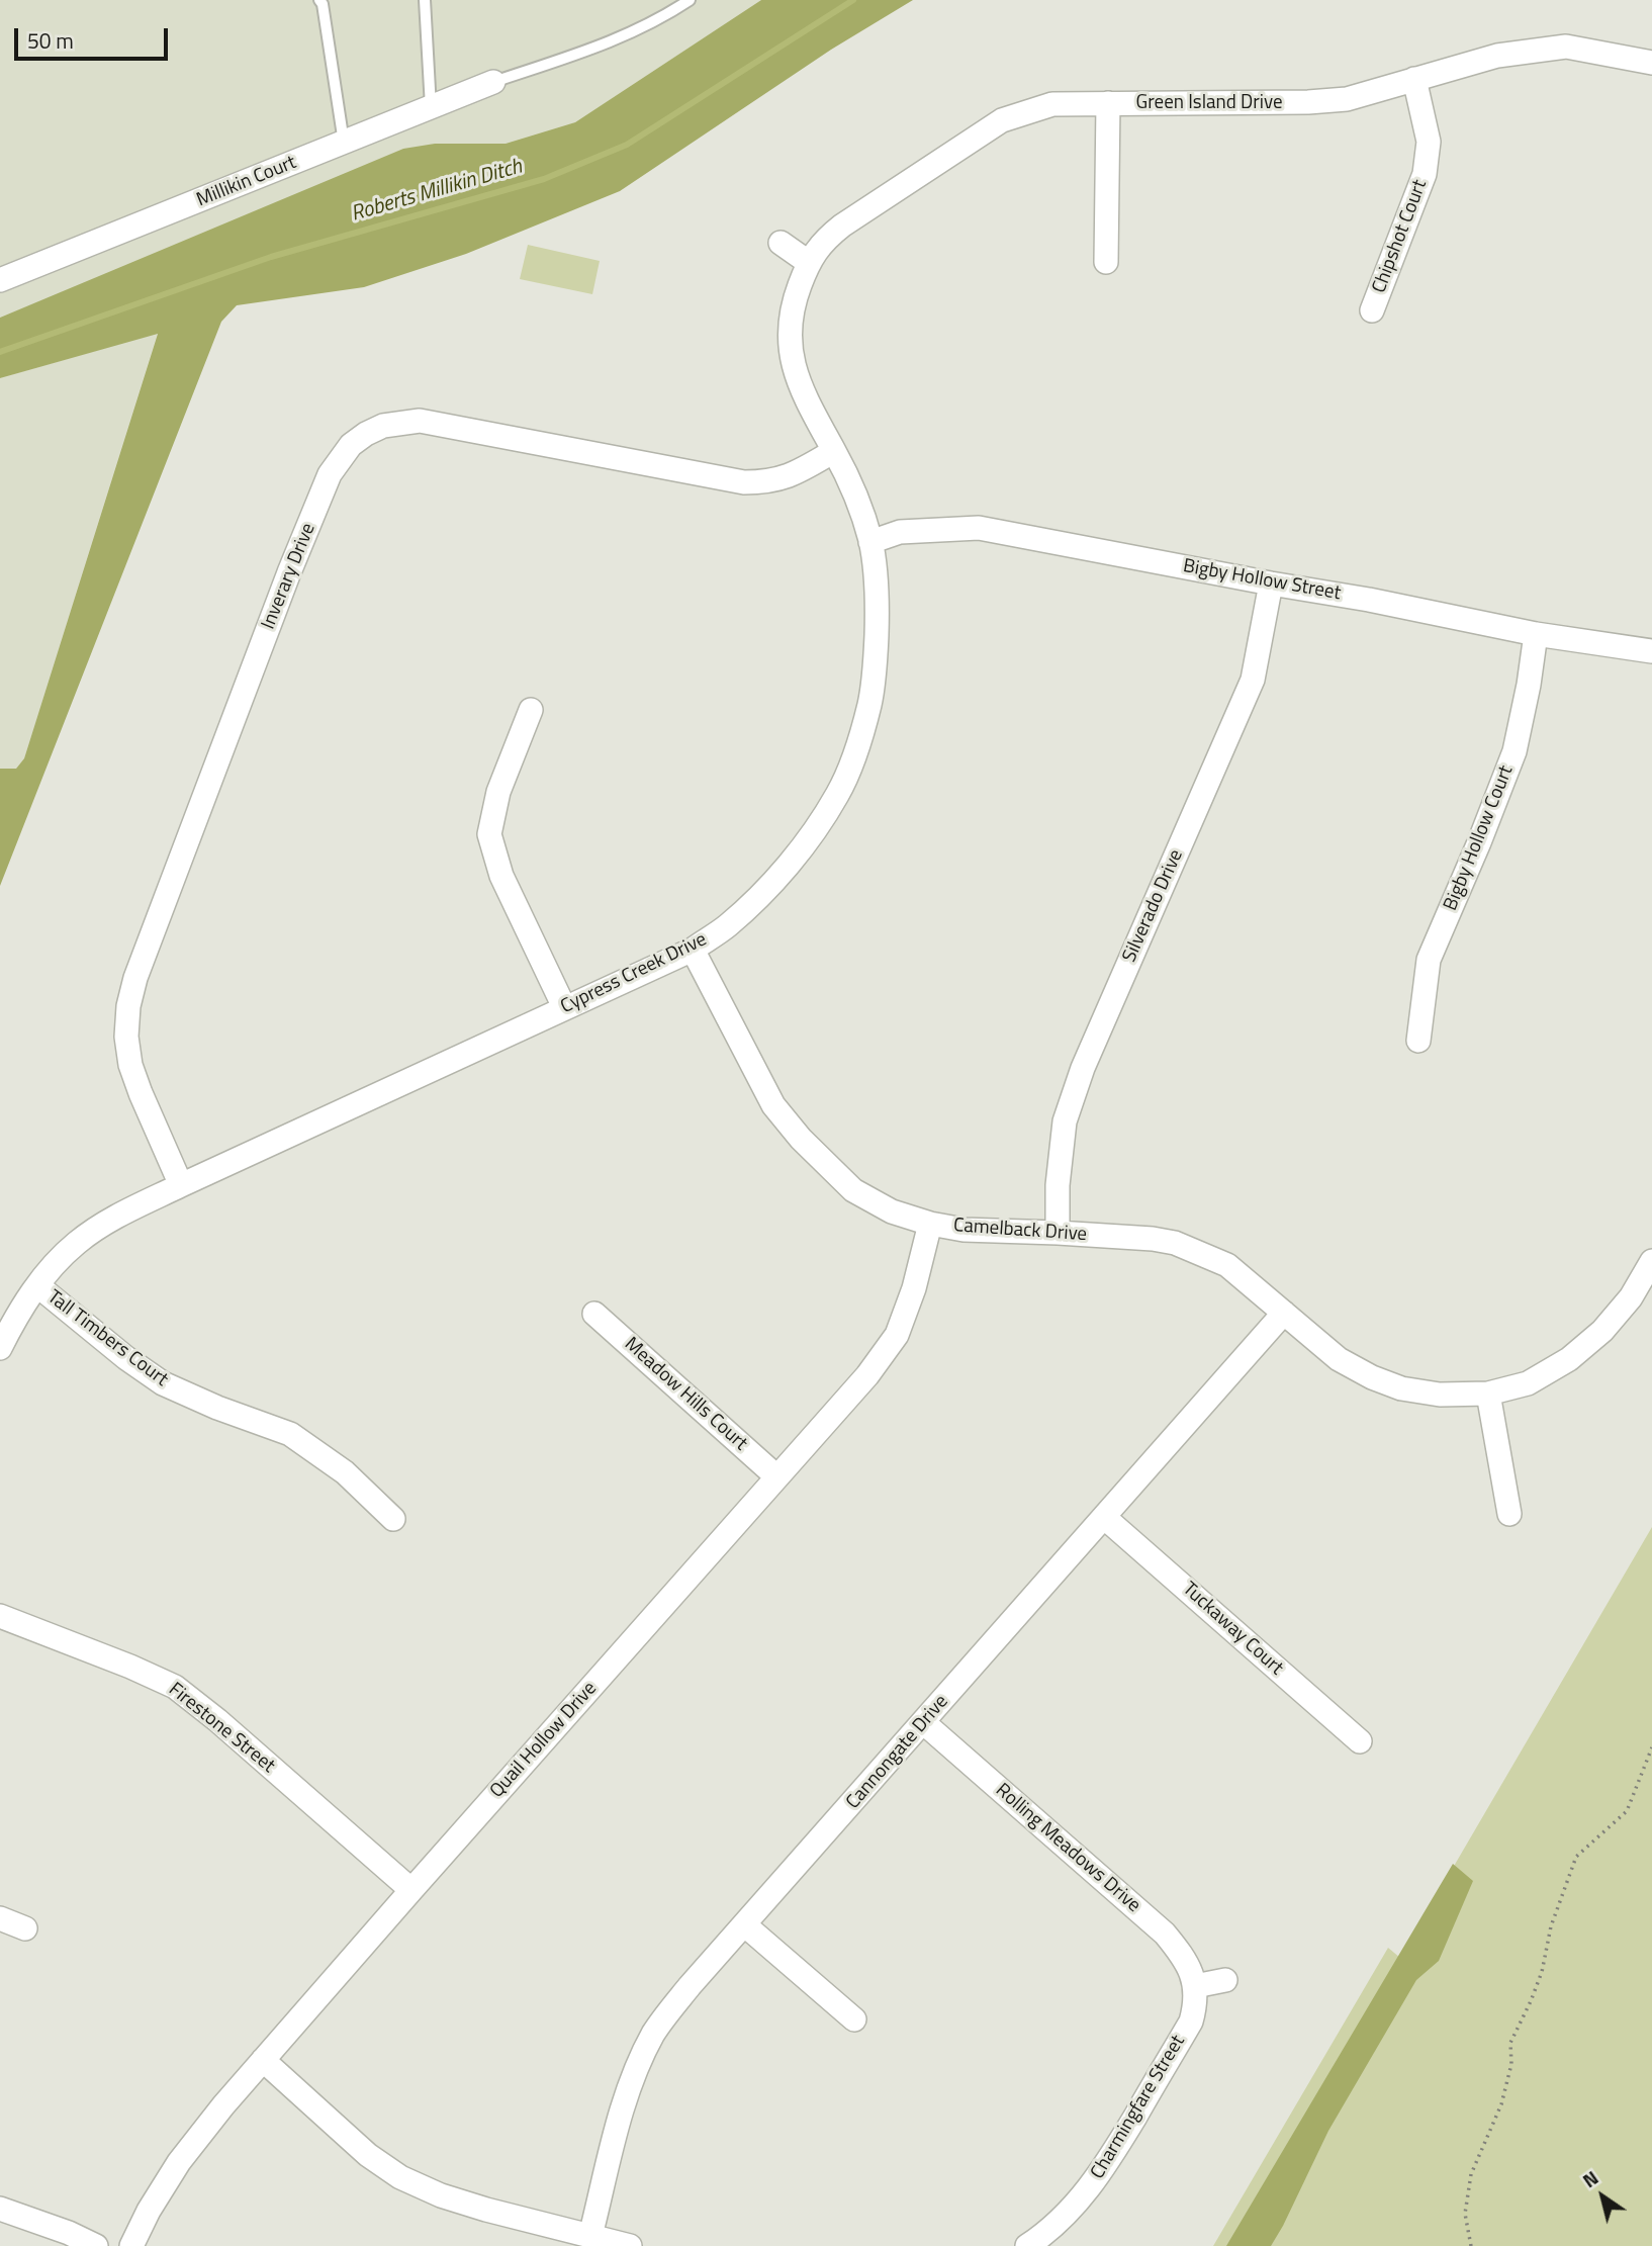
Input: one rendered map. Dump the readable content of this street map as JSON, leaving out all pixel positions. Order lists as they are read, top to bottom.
{
  "streets": {
    "street": [
      "Green Island Drive",
      "Millikin Court",
      "Chipshot Court",
      "Inverary Drive",
      "Bigby Hollow Street",
      "Bigby Hollow Court",
      "Silverado Drive",
      "Cypress Creek Drive",
      "Camelback Drive",
      "Tall Timbers Court",
      "Meadow Hills Court",
      "Tuckaway Court",
      "Firestone Street",
      "Quail Hollow Drive",
      "Cannongate Drive",
      "Rolling Meadows Drive",
      "Charmingfare Street"
    ]
  },
  "crossings": [
    ["Green Island Drive", "Chipshot Court"],
    ["Green Island Drive", "Cypress Creek Drive"],
    ["Inverary Drive", "Cypress Creek Drive"],
    ["Bigby Hollow Street", "Bigby Hollow Court"],
    ["Bigby Hollow Street", "Silverado Drive"],
    ["Bigby Hollow Street", "Cypress Creek Drive"],
    ["Silverado Drive", "Camelback Drive"],
    ["Cypress Creek Drive", "Camelback Drive"],
    ["Cypress Creek Drive", "Tall Timbers Court"],
    ["Camelback Drive", "Quail Hollow Drive"],
    ["Camelback Drive", "Cannongate Drive"],
    ["Meadow Hills Court", "Quail Hollow Drive"],
    ["Tuckaway Court", "Cannongate Drive"],
    ["Firestone Street", "Quail Hollow Drive"],
    ["Cannongate Drive", "Rolling Meadows Drive"],
    ["Rolling Meadows Drive", "Charmingfare Street"]
  ],
  "water": ["Roberts Millikin Ditch"],
  "scale_bar": "50 m",
  "north": "top left"
}
